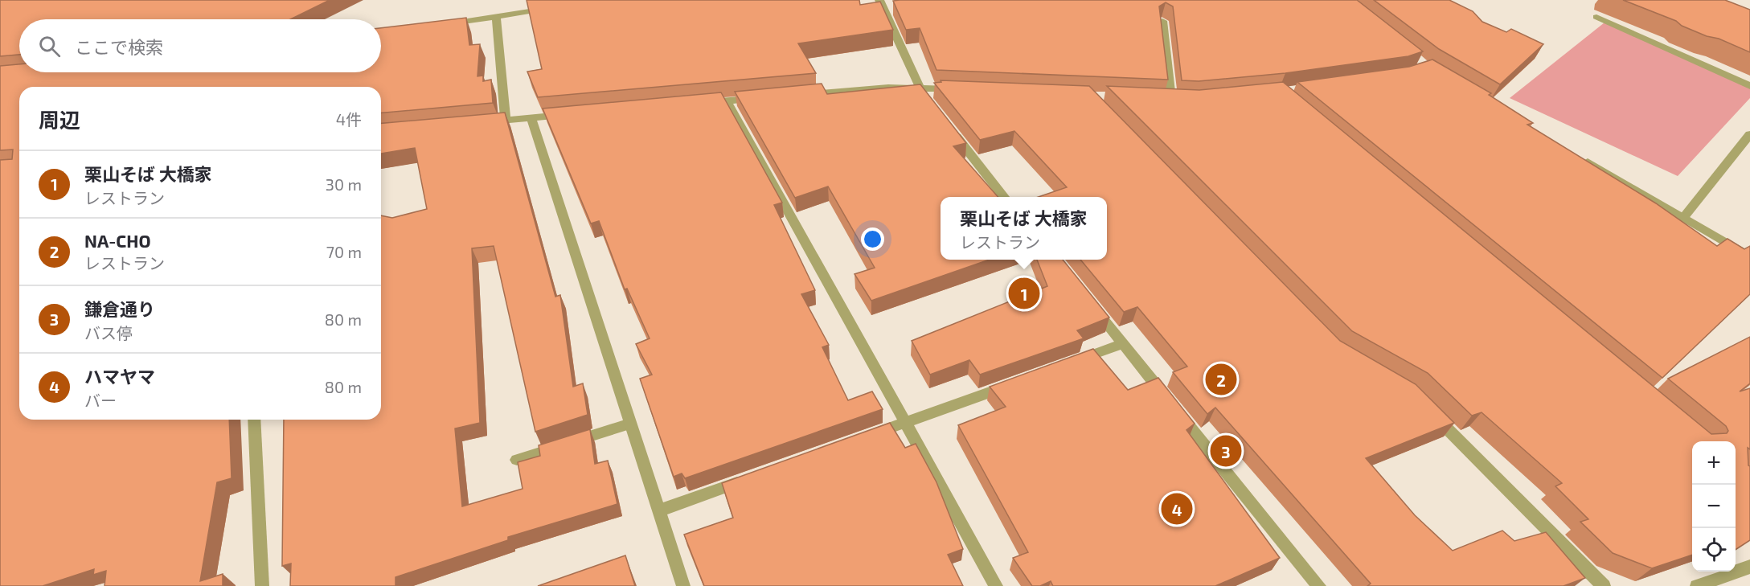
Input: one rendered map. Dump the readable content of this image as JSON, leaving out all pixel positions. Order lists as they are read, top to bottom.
{
  "page": {
    "search": "ここで検索",
    "heading": ["周辺", "4件"],
    "list": [
      {
        "mark": "1",
        "name": "栗山そば 大橋家",
        "note": "レストラン",
        "value": "30 m"
      },
      {
        "mark": "2",
        "name": "NA-CHO",
        "note": "レストラン",
        "value": "70 m"
      },
      {
        "mark": "3",
        "name": "鎌倉通り",
        "note": "バス停",
        "value": "80 m"
      },
      {
        "mark": "4",
        "name": "ハマヤマ",
        "note": "バー",
        "value": "80 m"
      }
    ],
    "popup": ["栗山そば 大橋家", "レストラン"],
    "pins": [
      "1",
      "2",
      "3",
      "4"
    ],
    "map_buttons": ["+", "−"]
  }
}
